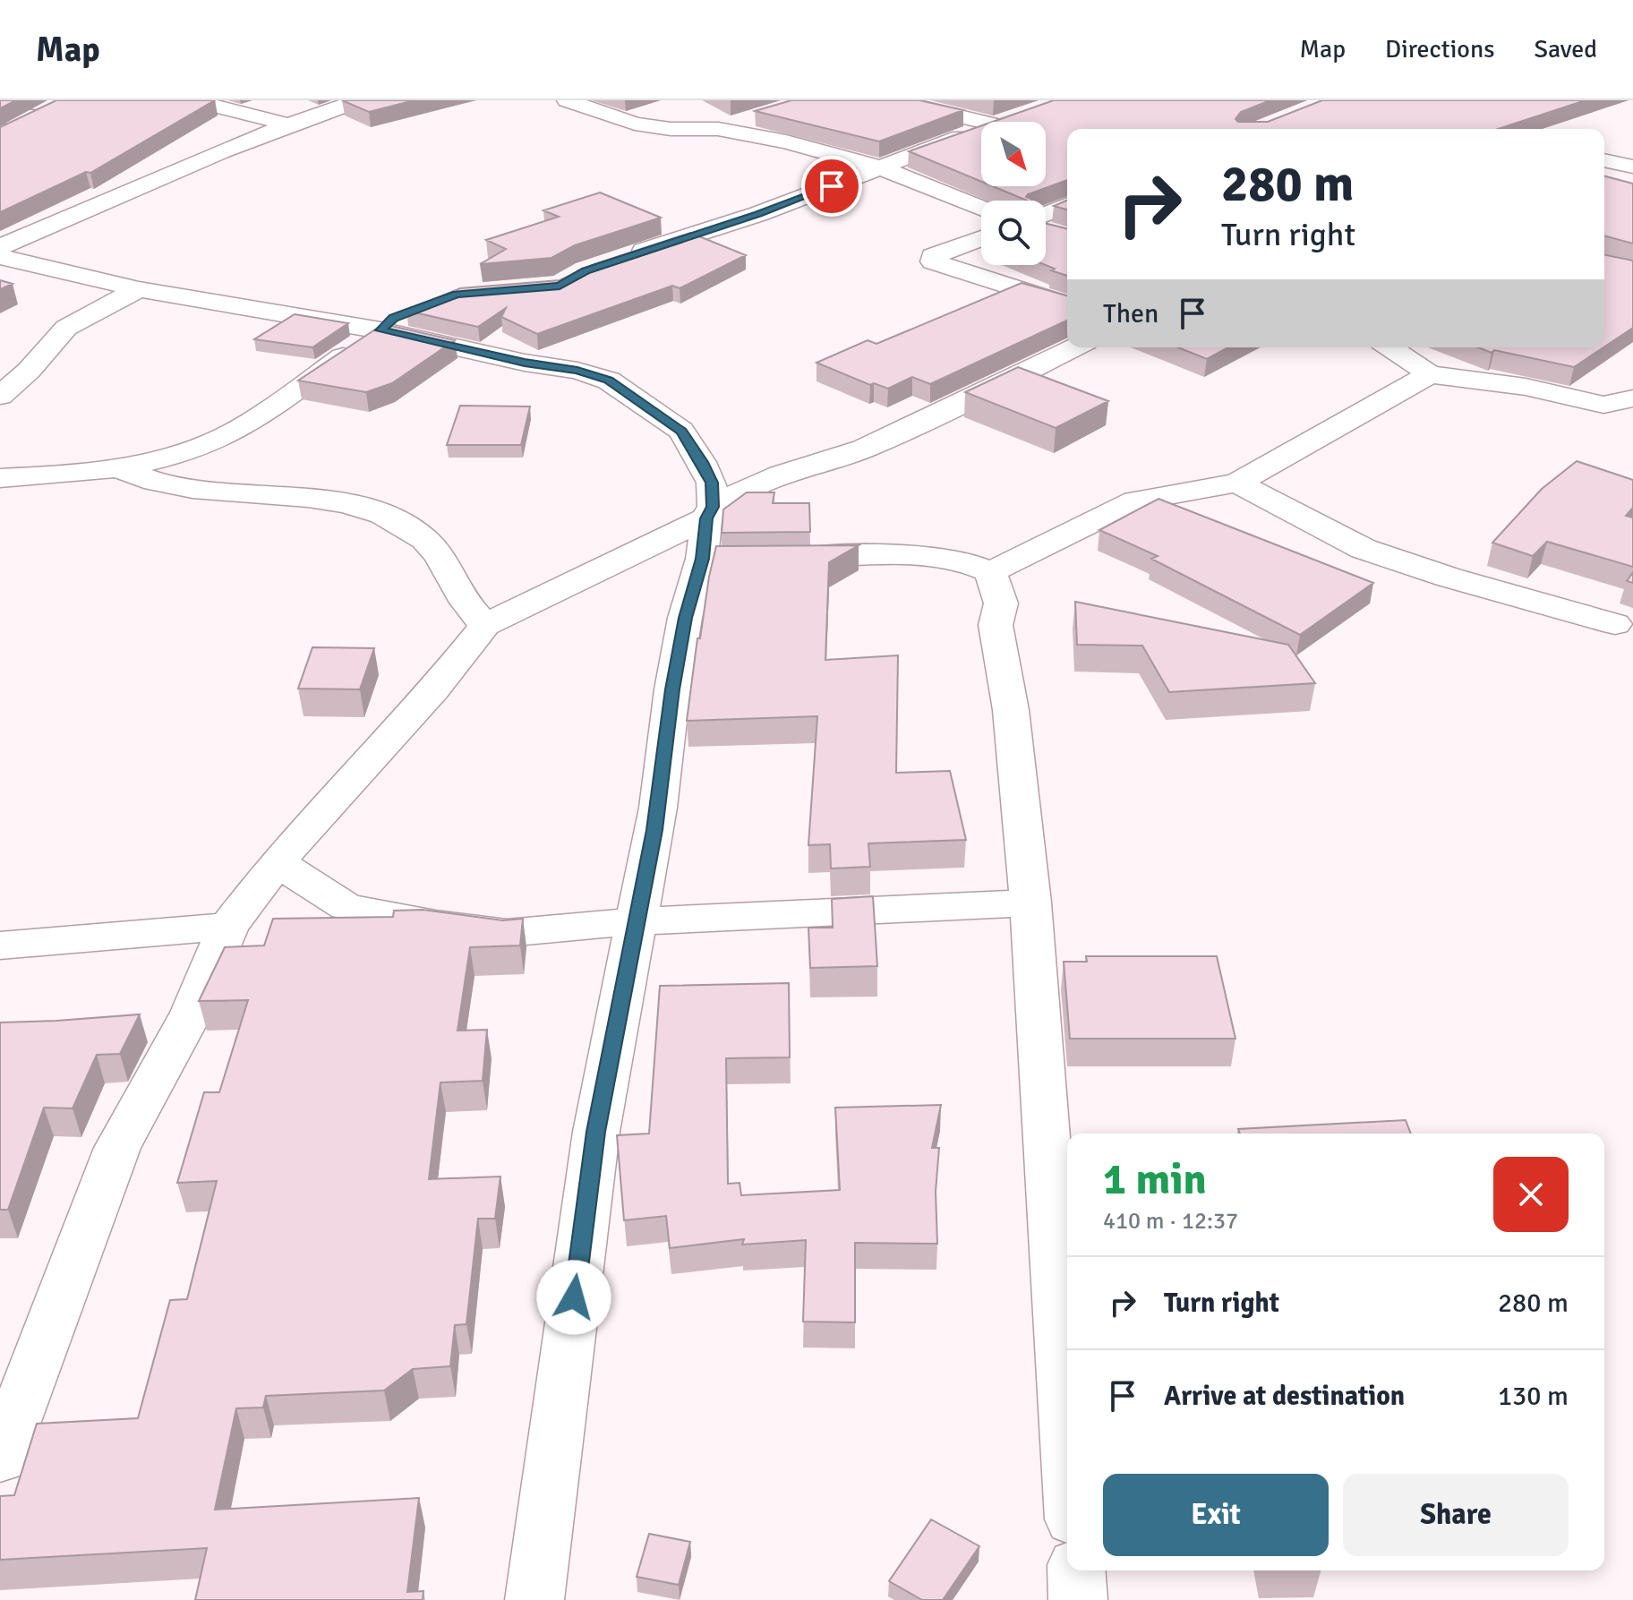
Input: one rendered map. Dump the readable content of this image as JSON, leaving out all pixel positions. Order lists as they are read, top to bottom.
{
  "north": "bottom right",
  "page": {
    "header": "Map",
    "nav": ["Map", "Directions", "Saved"],
    "turn": ["280 m", "Turn right"],
    "then": "Then",
    "heading": ["1 min", "410 m · 12:37"],
    "list": [
      {
        "name": "Turn right",
        "value": "280 m"
      },
      {
        "name": "Arrive at destination",
        "value": "130 m"
      }
    ],
    "buttons": ["Exit", "Share"]
  }
}
